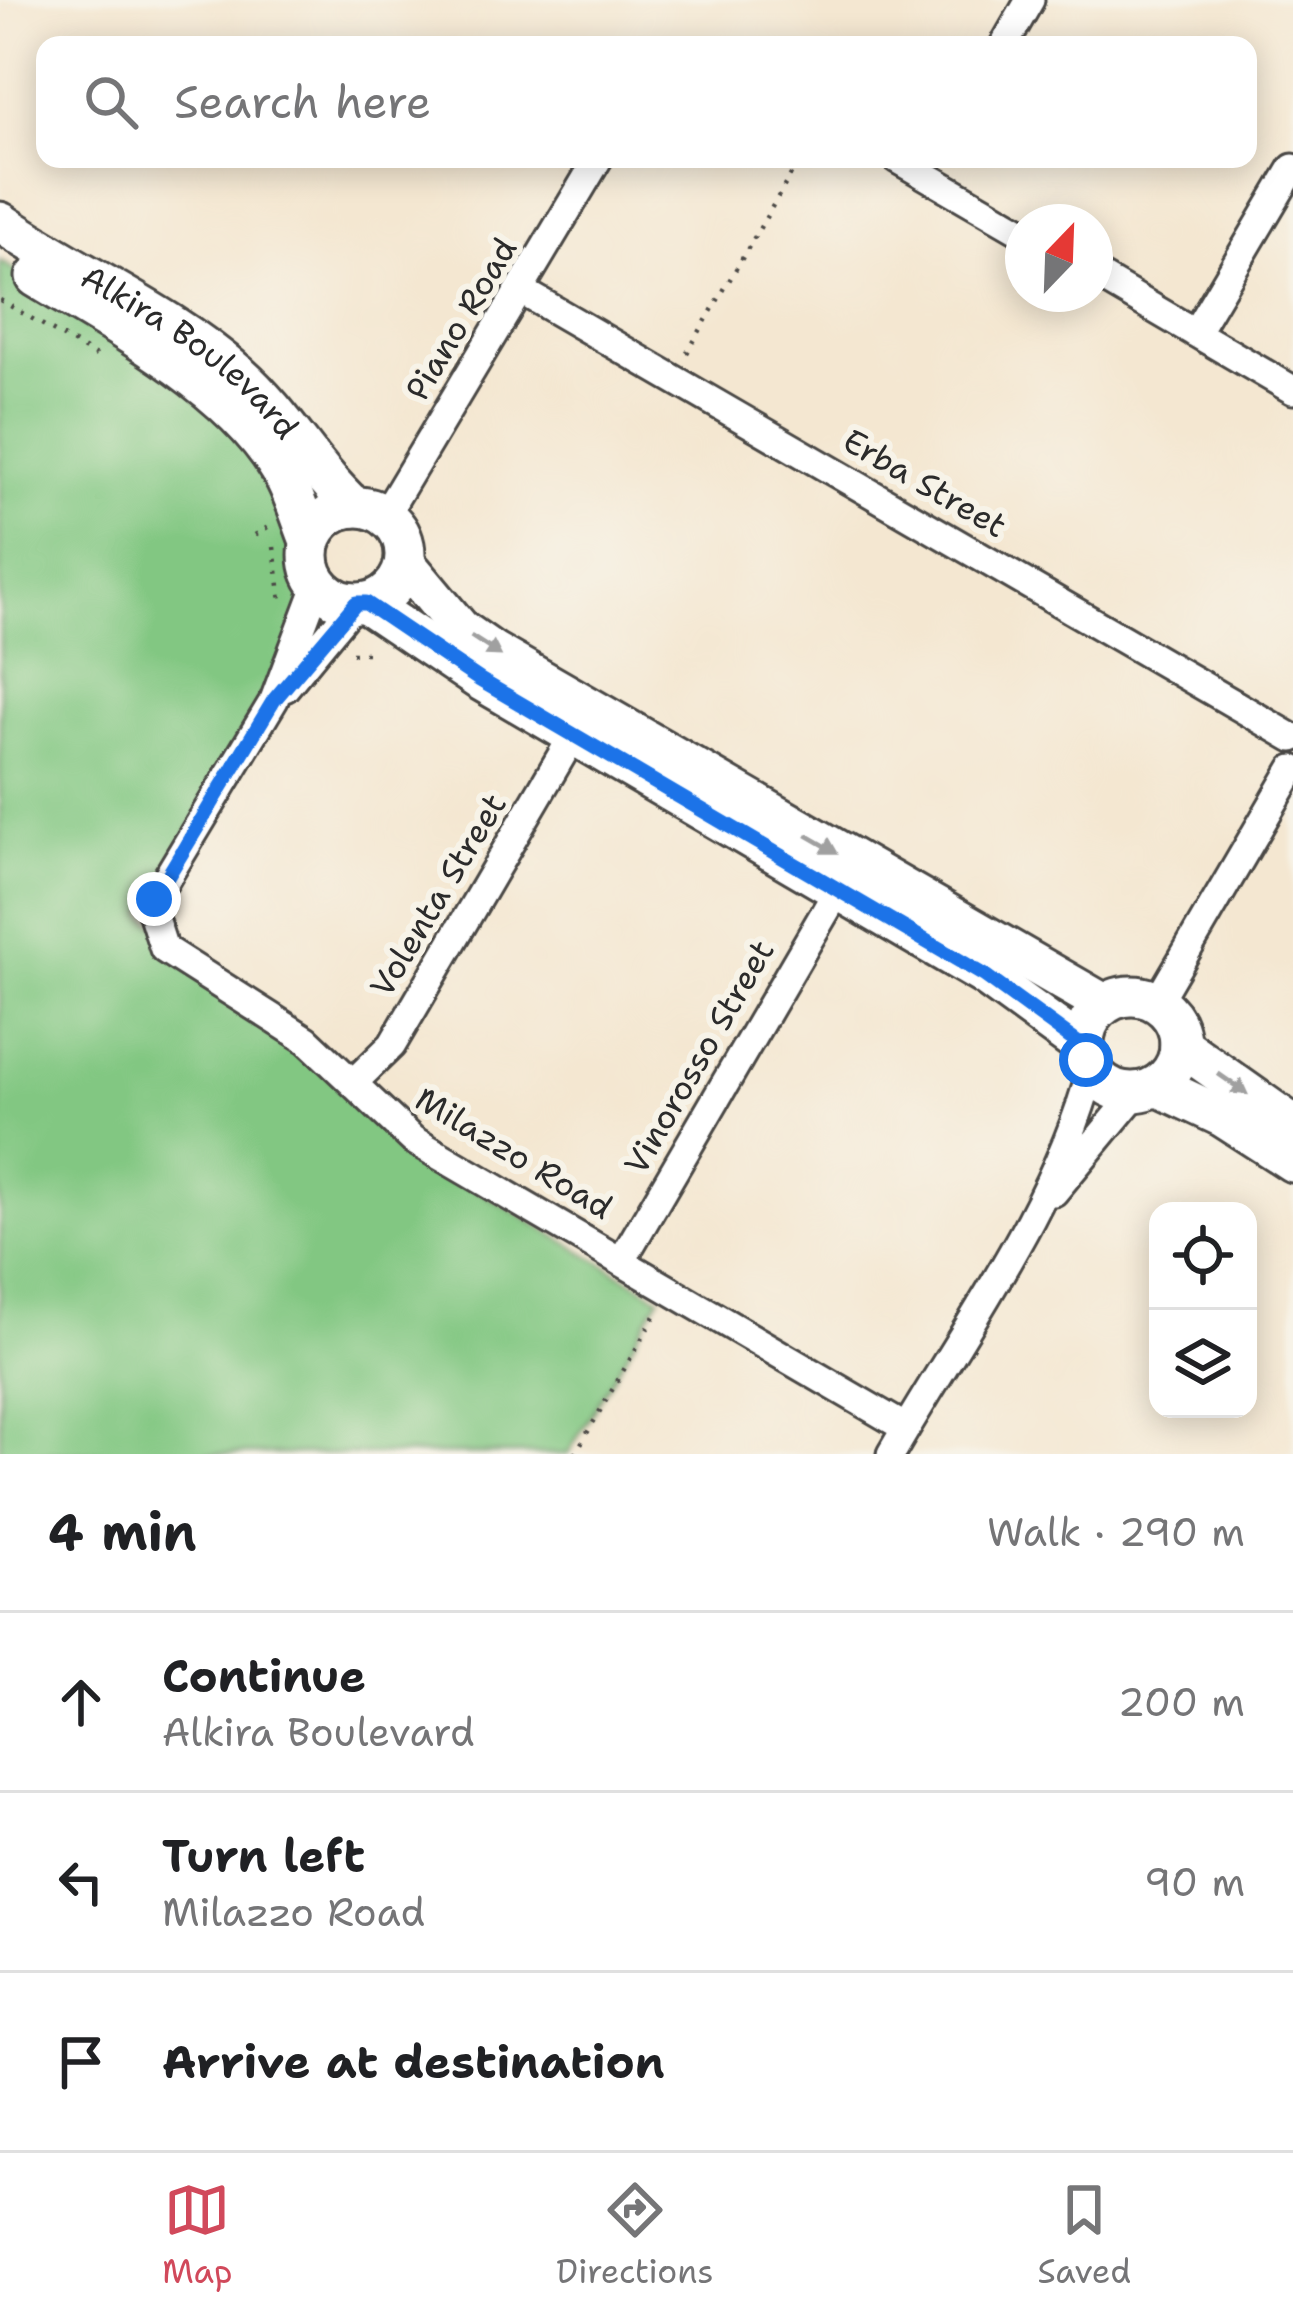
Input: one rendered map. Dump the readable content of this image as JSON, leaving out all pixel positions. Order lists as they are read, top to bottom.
{
  "streets": {
    "street": [
      "Piano Road",
      "Alkira Boulevard",
      "Erba Street",
      "Volenta Street",
      "Vinorosso Street",
      "Milazzo Road"
    ]
  },
  "crossings": [
    ["Piano Road", "Alkira Boulevard"],
    ["Piano Road", "Erba Street"],
    ["Piano Road", "Milazzo Road"],
    ["Alkira Boulevard", "Milazzo Road"],
    ["Volenta Street", "Milazzo Road"],
    ["Vinorosso Street", "Milazzo Road"]
  ],
  "north": "top right",
  "page": {
    "search": "Search here",
    "heading": ["4 min", "Walk · 290 m"],
    "list": [
      ["Continue", "Alkira Boulevard", "200 m"],
      ["Turn left", "Milazzo Road", "90 m"],
      "Arrive at destination"
    ],
    "nav": ["Map", "Directions", "Saved"]
  }
}
